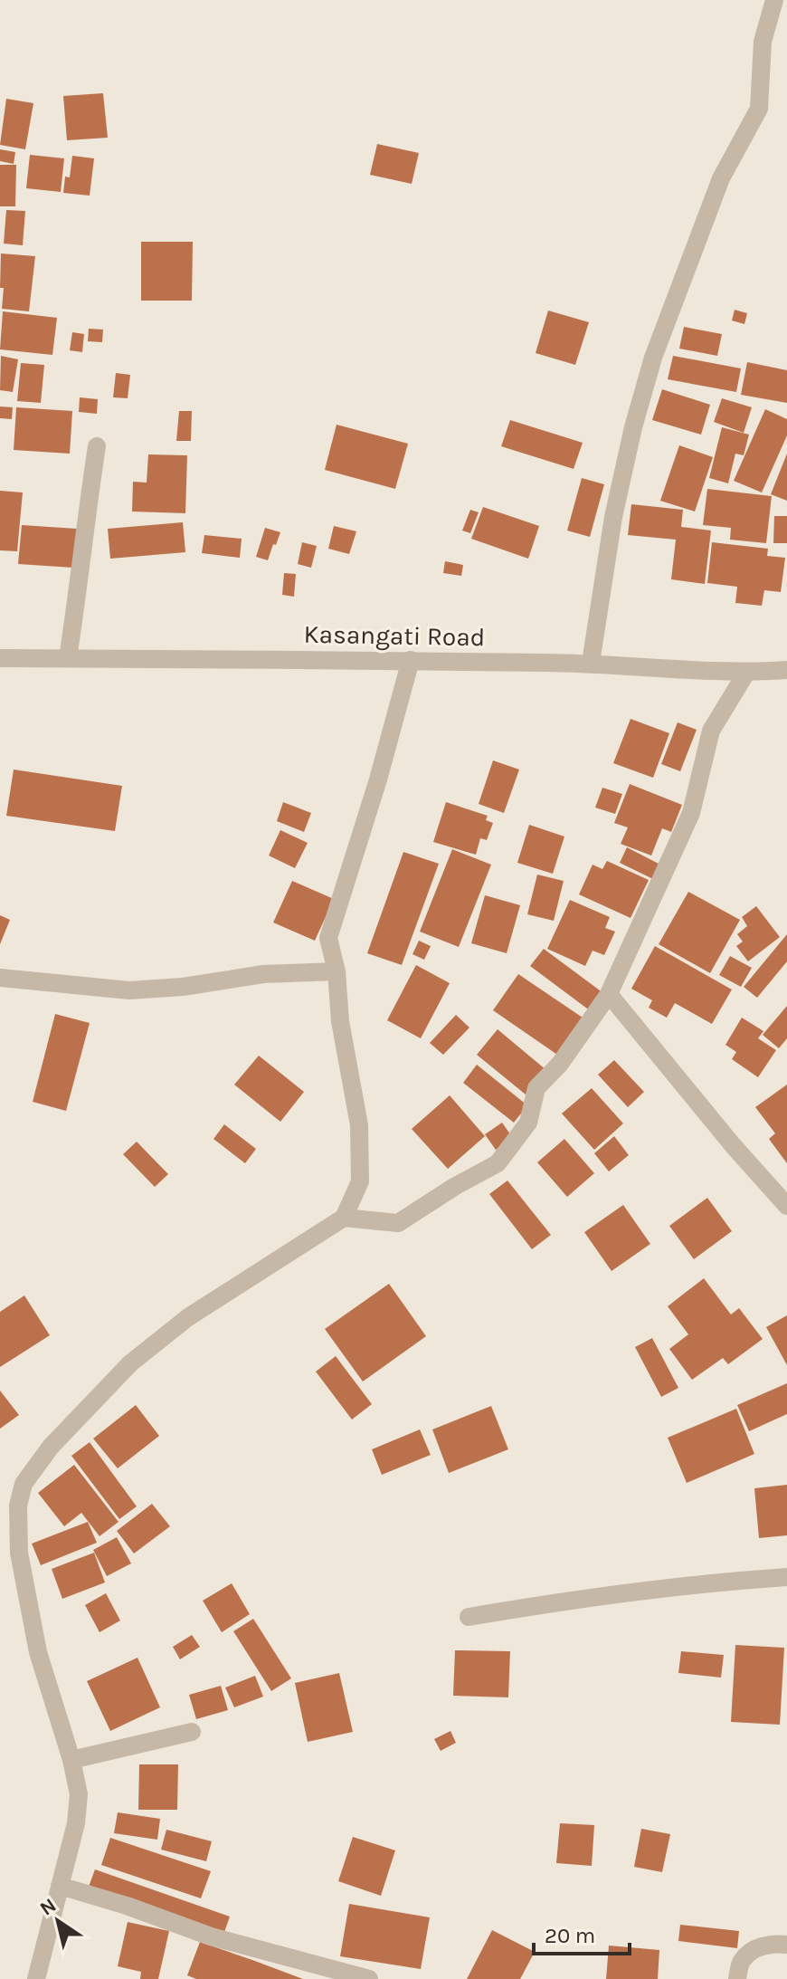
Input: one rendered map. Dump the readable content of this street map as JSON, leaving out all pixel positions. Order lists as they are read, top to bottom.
{
  "streets": {
    "street": ["Kasangati Road"]
  },
  "scale_bar": "20 m",
  "north": "top left"
}
